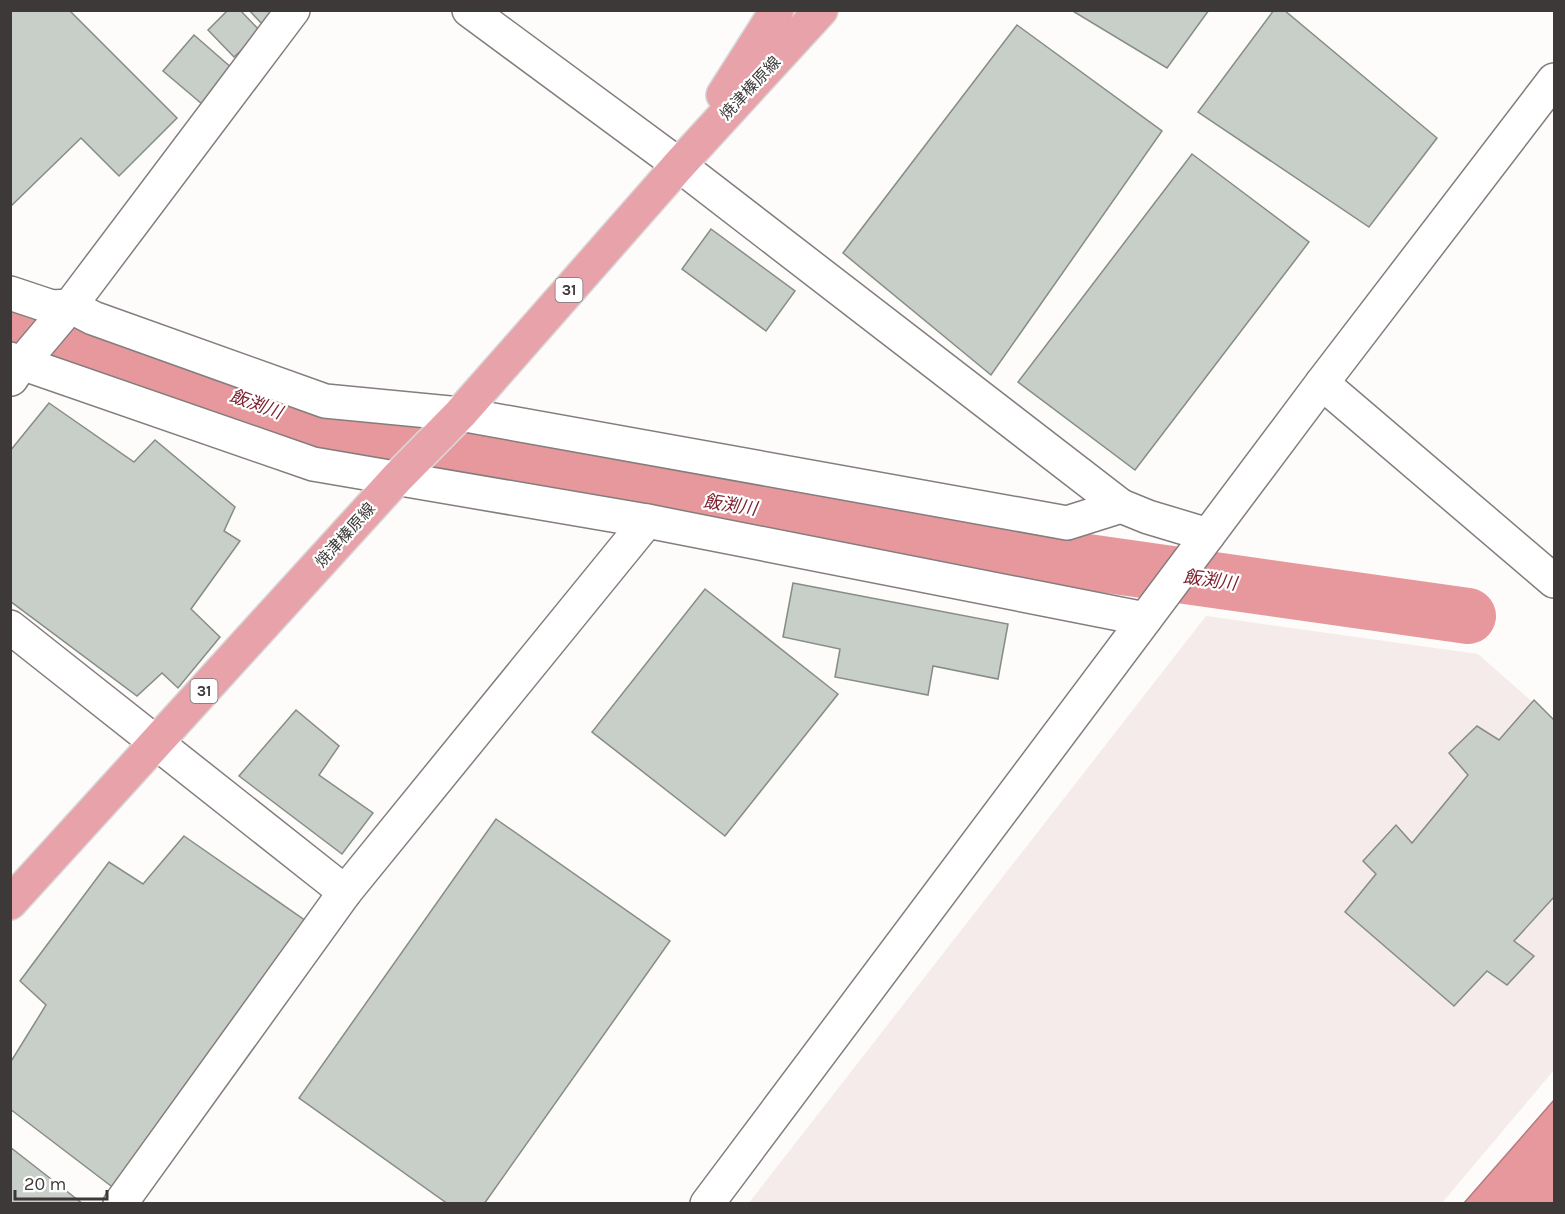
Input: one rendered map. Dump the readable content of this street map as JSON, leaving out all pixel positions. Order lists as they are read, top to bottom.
{
  "streets": {
    "main road": ["焼津榛原線", "31"]
  },
  "water": ["飯渕川"],
  "scale_bar": "20 m"
}
